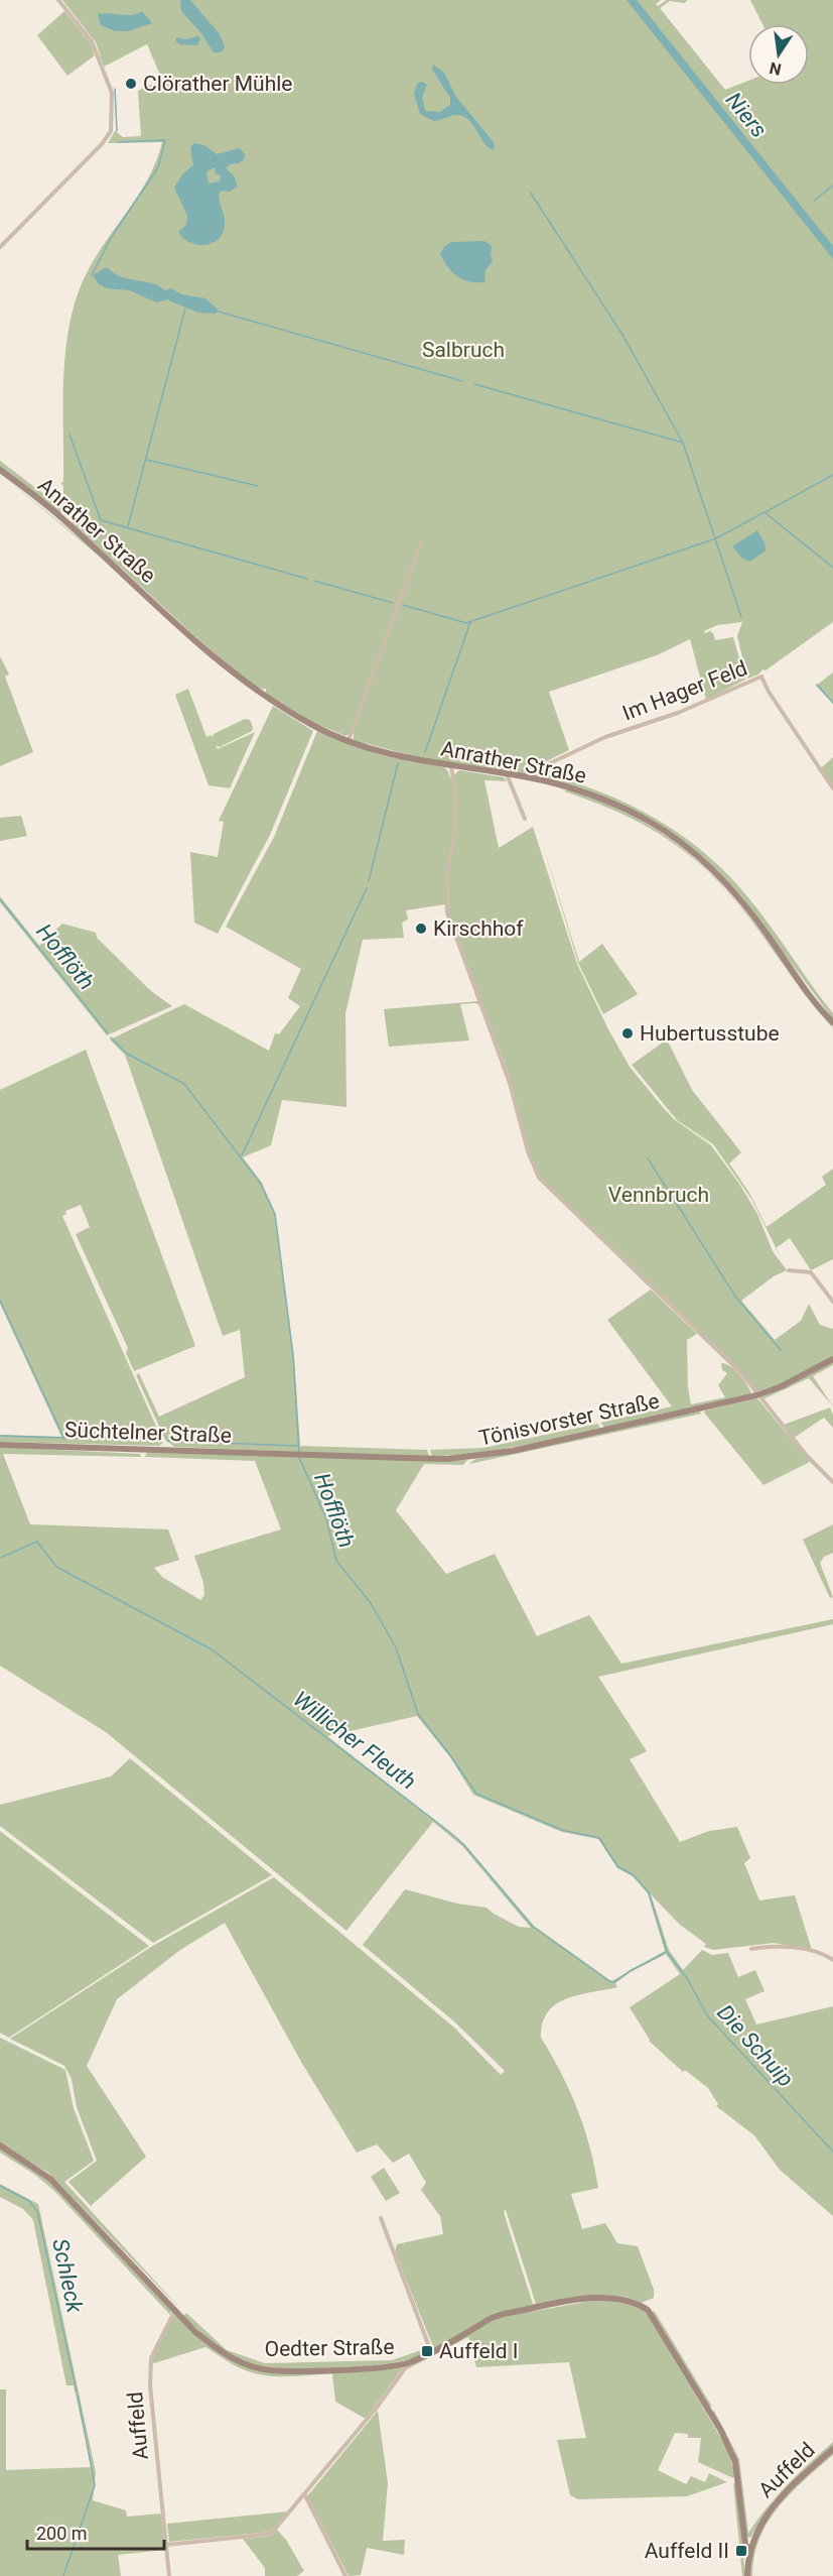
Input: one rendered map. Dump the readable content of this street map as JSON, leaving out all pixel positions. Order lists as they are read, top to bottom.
{
  "streets": {
    "main road": [
      "Anrather Straße",
      "Tönisvorster Straße",
      "Süchtelner Straße",
      "Oedter Straße",
      "Auffeld"
    ],
    "street": ["Im Hager Feld"]
  },
  "crossings": [
    ["Anrather Straße", "Im Hager Feld"],
    ["Tönisvorster Straße", "Süchtelner Straße"],
    ["Oedter Straße", "Auffeld"]
  ],
  "water": [
    "Niers",
    "Hofflöth",
    "Willicher Fleuth",
    "Die Schuip",
    "Schleck"
  ],
  "parks": ["Salbruch", "Vennbruch"],
  "places": {
    "other": ["Clörather Mühle", "Kirschhof", "Hubertusstube"],
    "transit": ["Auffeld I", "Auffeld II"]
  },
  "scale_bar": "200 m",
  "north": "bottom"
}
